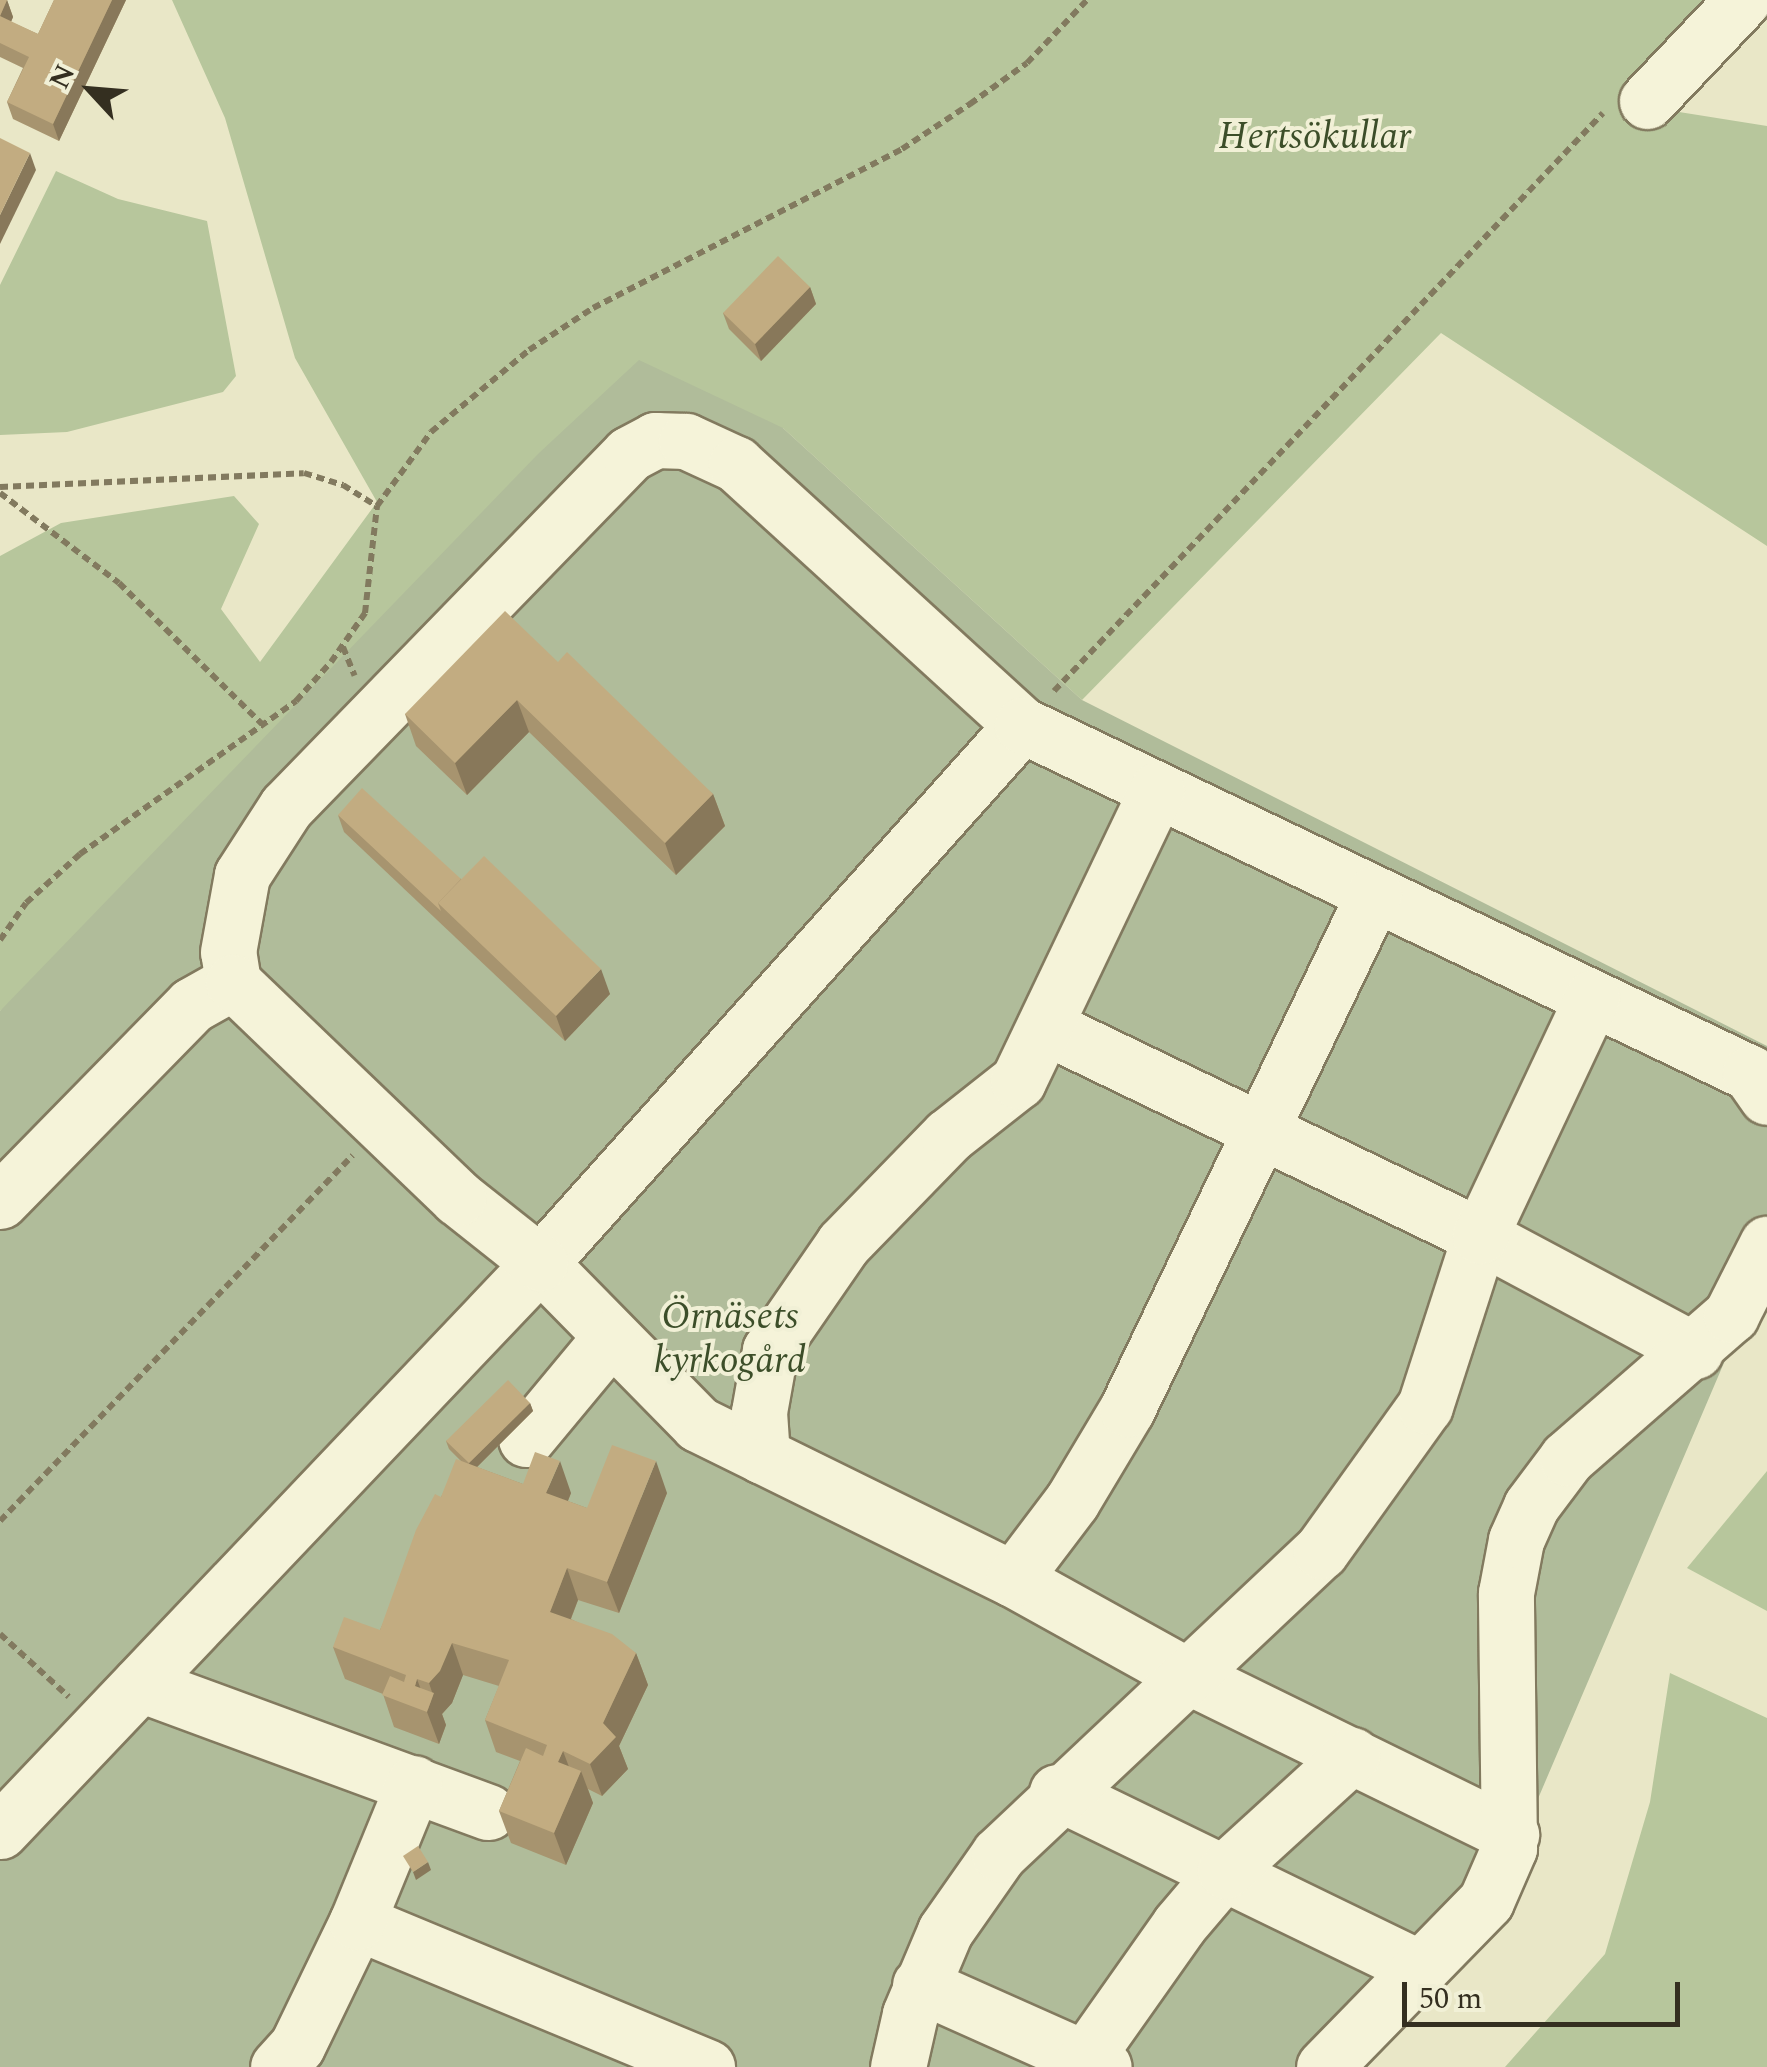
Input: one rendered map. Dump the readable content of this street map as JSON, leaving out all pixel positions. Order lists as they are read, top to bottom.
{
  "parks": ["Hertsökullar", "Örnäsets kyrkogård"],
  "scale_bar": "50 m",
  "north": "top left"
}
